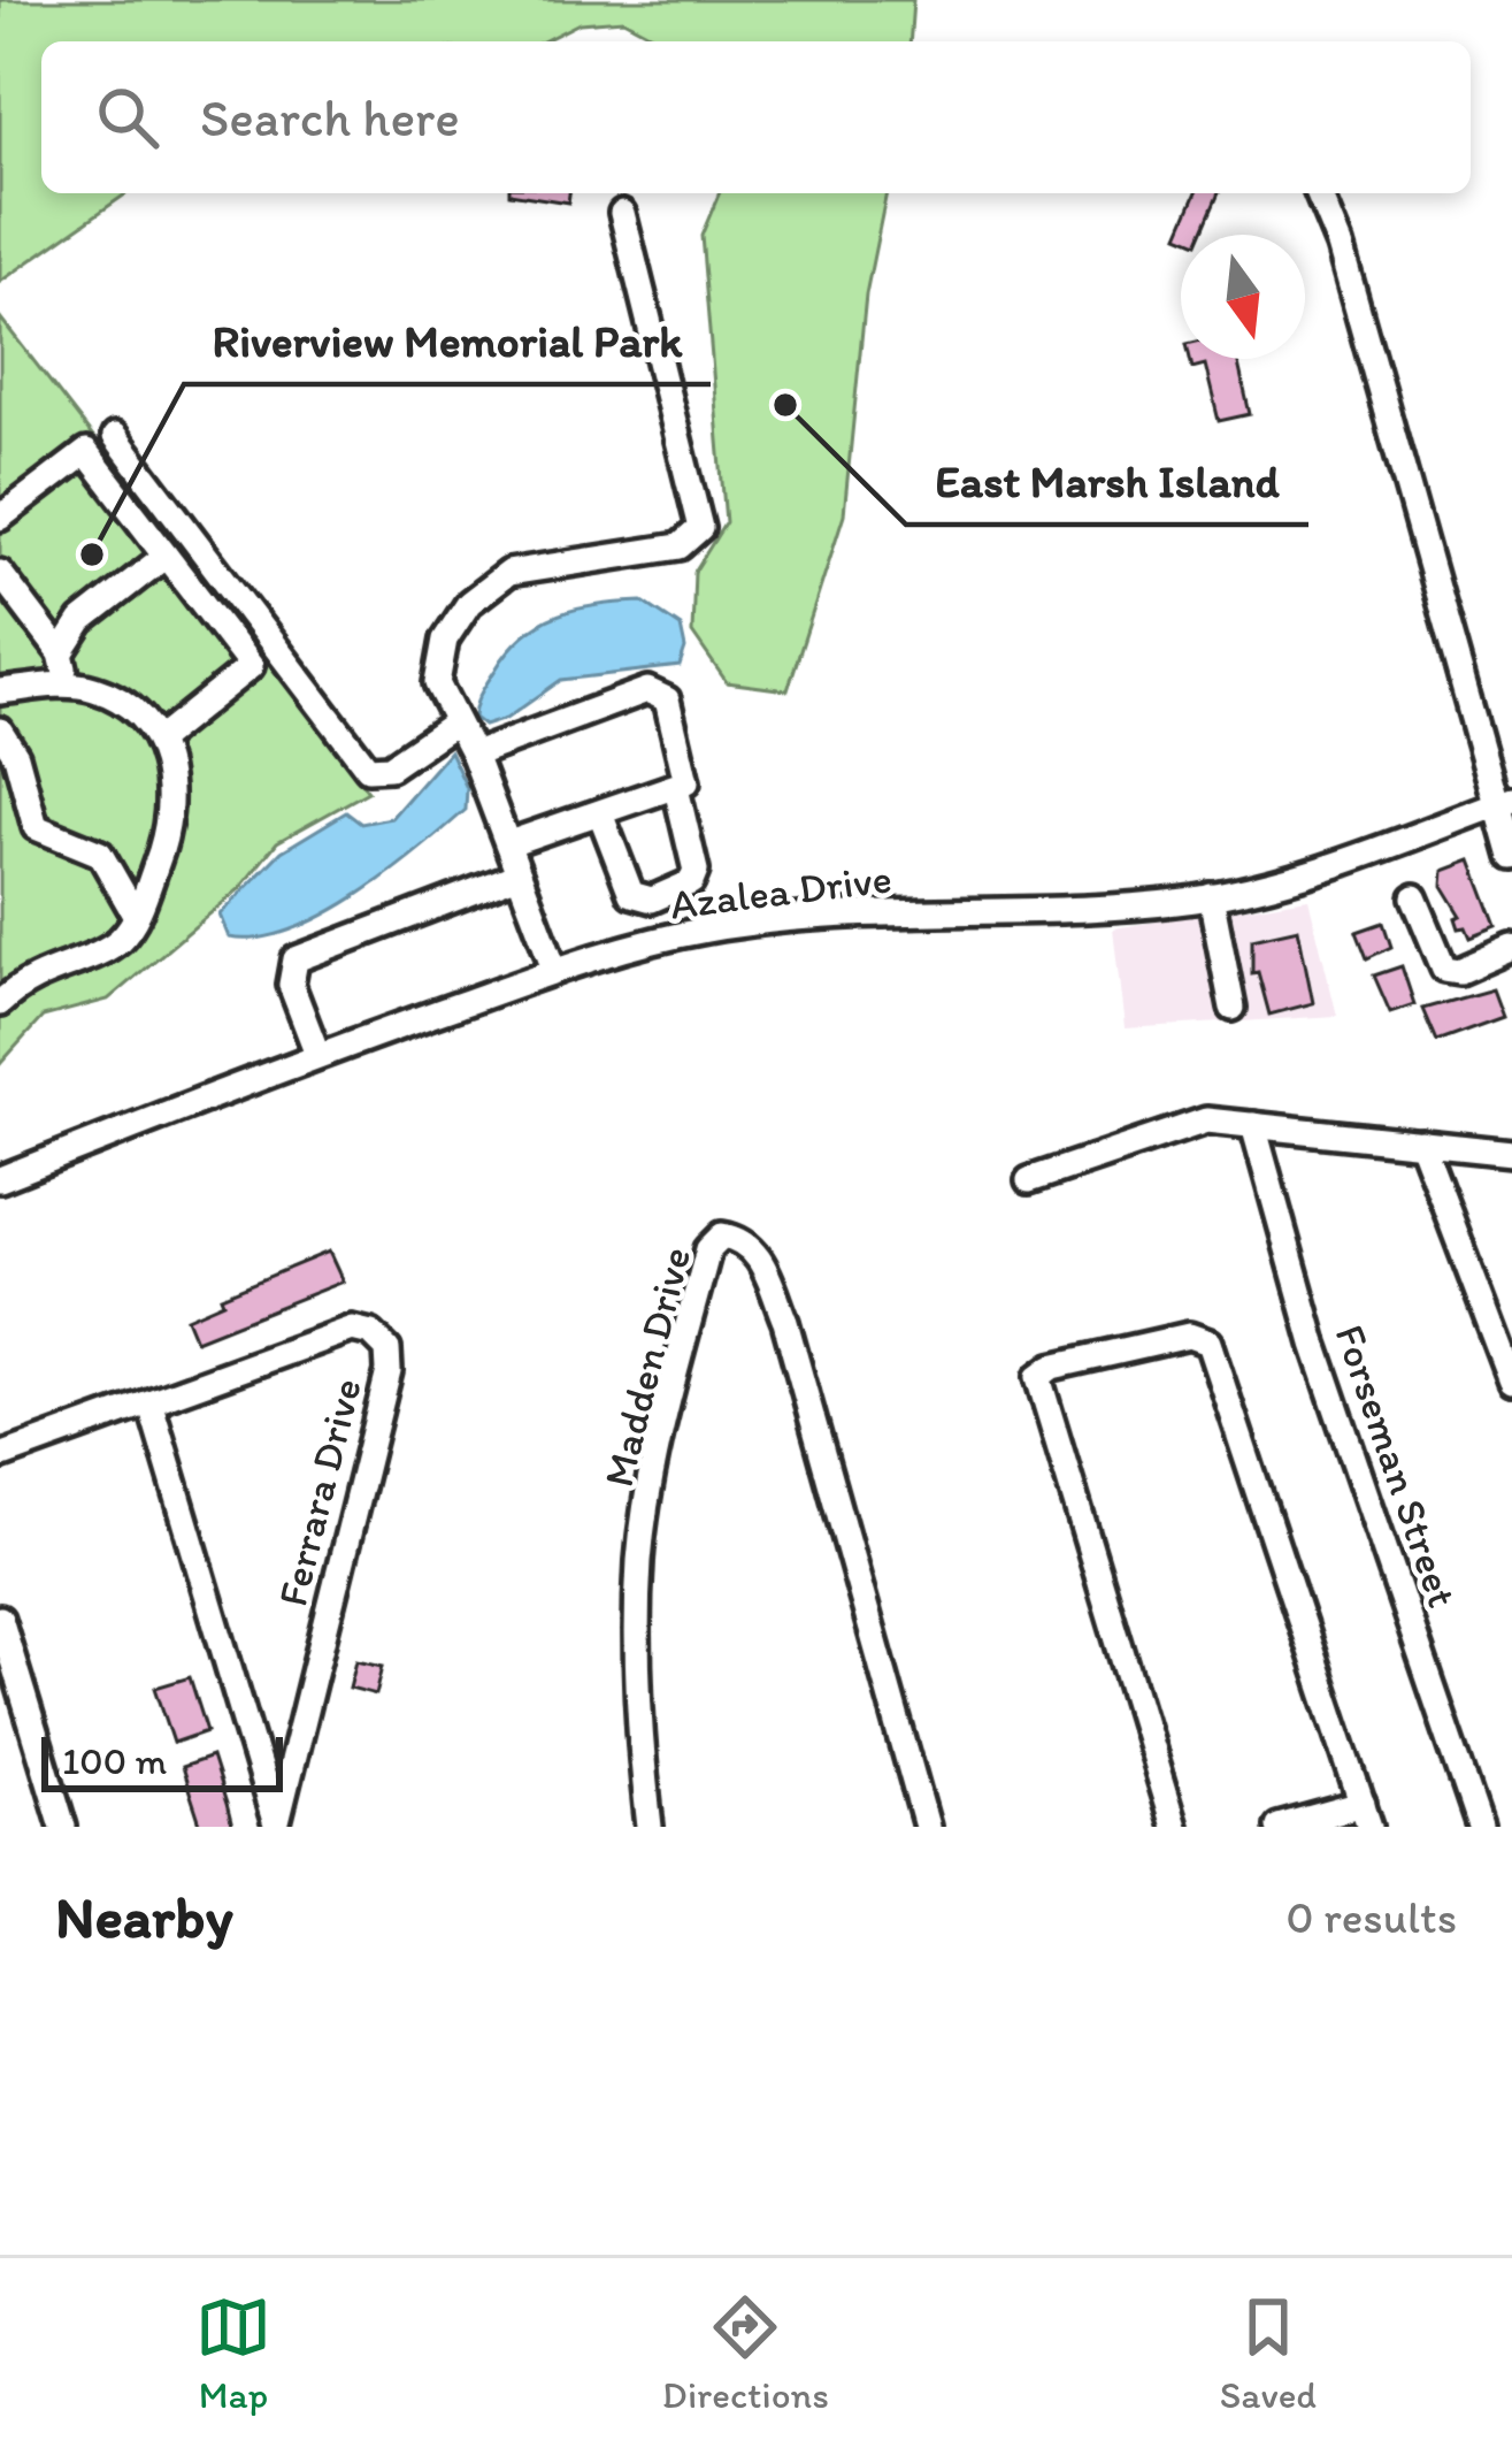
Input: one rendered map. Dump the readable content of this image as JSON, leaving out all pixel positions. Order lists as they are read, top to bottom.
{
  "streets": {
    "street": [
      "Azalea Drive",
      "Madden Drive",
      "Forseman Street",
      "Ferrara Drive"
    ]
  },
  "places": ["East Marsh Island", "Riverview Memorial Park"],
  "scale_bar": "100 m",
  "north": "bottom",
  "page": {
    "search": "Search here",
    "scale": "100 m",
    "heading": ["Nearby", "0 results"],
    "nav": ["Map", "Directions", "Saved"]
  }
}
